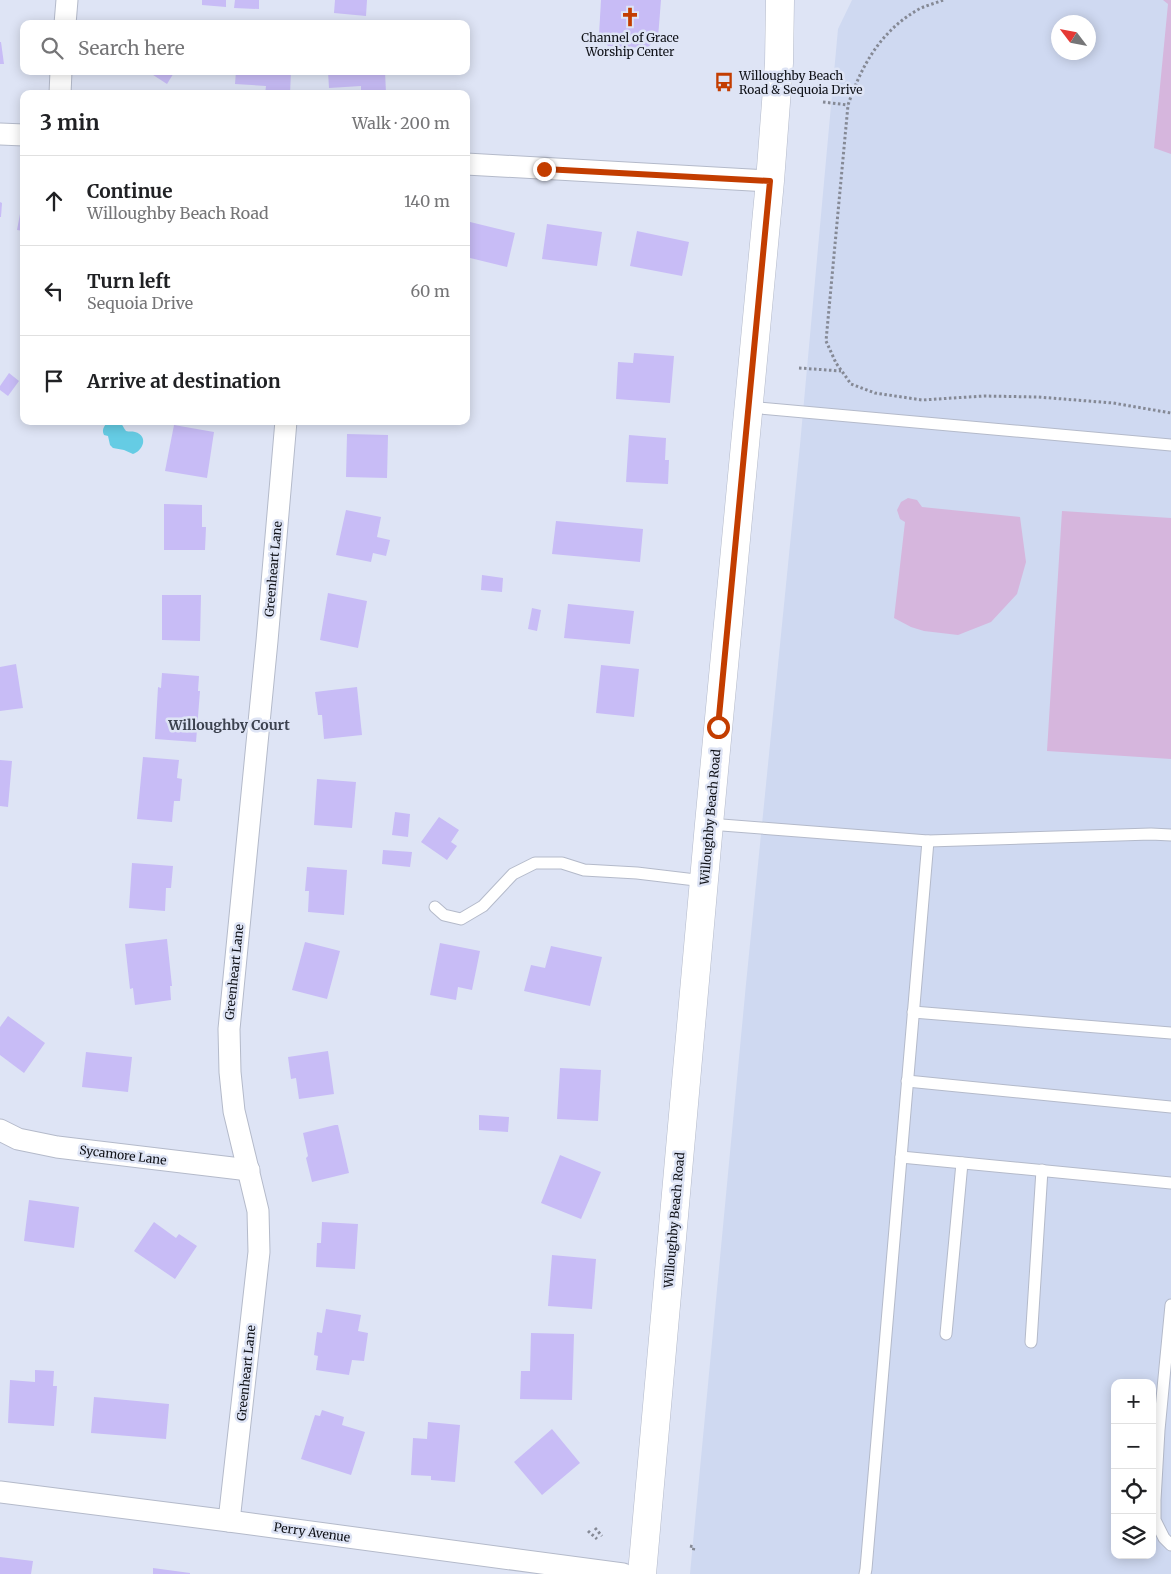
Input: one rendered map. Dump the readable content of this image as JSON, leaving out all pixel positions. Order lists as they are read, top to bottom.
{
  "streets": {
    "street": [
      "Greenheart Lane",
      "Willoughby Beach Road",
      "Sycamore Lane",
      "Perry Avenue"
    ]
  },
  "crossings": [
    ["Greenheart Lane", "Sycamore Lane"],
    ["Greenheart Lane", "Perry Avenue"]
  ],
  "districts": ["Willoughby Court"],
  "places": {
    "church": ["Channel of Grace Worship Center"],
    "bus stop": ["Willoughby Beach Road & Sequoia Drive"]
  },
  "north": "top left",
  "page": {
    "search": "Search here",
    "heading": ["3 min", "Walk · 200 m"],
    "list": [
      ["Continue", "Willoughby Beach Road", "140 m"],
      ["Turn left", "Sequoia Drive", "60 m"],
      "Arrive at destination"
    ],
    "map_buttons": ["+", "−"]
  }
}
